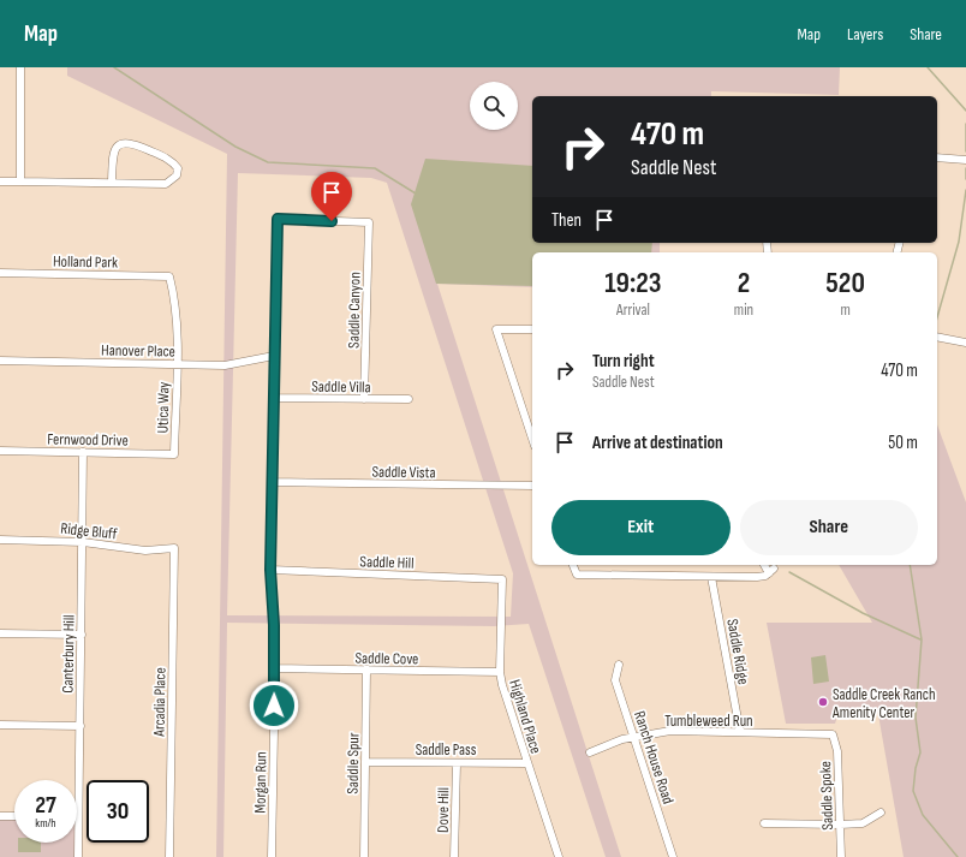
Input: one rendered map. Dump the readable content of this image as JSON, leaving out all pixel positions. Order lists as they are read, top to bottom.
{
  "streets": {
    "street": [
      "Holland Park",
      "Saddle Canyon",
      "Hanover Place",
      "Saddle Villa",
      "Utica Way",
      "Fernwood Drive",
      "Saddle Vista",
      "Ridge Bluff",
      "Saddle Hill",
      "Saddle Ridge",
      "Canterbury Hill",
      "Saddle Cove",
      "Arcadia Place",
      "Highland Place",
      "Tumbleweed Run",
      "Saddle Pass",
      "Ranch House Road",
      "Saddle Spur",
      "Morgan Run",
      "Saddle Spoke",
      "Dove Hill"
    ]
  },
  "crossings": [
    ["Holland Park", "Utica Way"],
    ["Saddle Canyon", "Saddle Villa"],
    ["Saddle Canyon", "Morgan Run"],
    ["Hanover Place", "Utica Way"],
    ["Hanover Place", "Morgan Run"],
    ["Saddle Villa", "Morgan Run"],
    ["Utica Way", "Fernwood Drive"],
    ["Fernwood Drive", "Canterbury Hill"],
    ["Saddle Vista", "Morgan Run"],
    ["Ridge Bluff", "Canterbury Hill"],
    ["Ridge Bluff", "Arcadia Place"],
    ["Saddle Hill", "Highland Place"],
    ["Saddle Hill", "Morgan Run"],
    ["Saddle Ridge", "Tumbleweed Run"],
    ["Saddle Cove", "Highland Place"],
    ["Saddle Cove", "Saddle Spur"],
    ["Saddle Cove", "Morgan Run"],
    ["Highland Place", "Saddle Pass"],
    ["Tumbleweed Run", "Ranch House Road"],
    ["Tumbleweed Run", "Saddle Spoke"],
    ["Saddle Pass", "Saddle Spur"],
    ["Saddle Pass", "Dove Hill"]
  ],
  "places": ["Saddle Creek Ranch Amenity Center"],
  "page": {
    "header": "Map",
    "nav": ["Map", "Layers", "Share"],
    "turn": ["470 m", "Saddle Nest"],
    "then": "Then",
    "eta": [
      "19:23",
      "Arrival",
      "2",
      "min",
      "520",
      "m"
    ],
    "list": [
      {
        "name": "Turn right",
        "note": "Saddle Nest",
        "value": "470 m"
      },
      {
        "name": "Arrive at destination",
        "value": "50 m"
      }
    ],
    "buttons": ["Exit", "Share"],
    "speed": "27 km/h",
    "limit": "30"
  }
}
